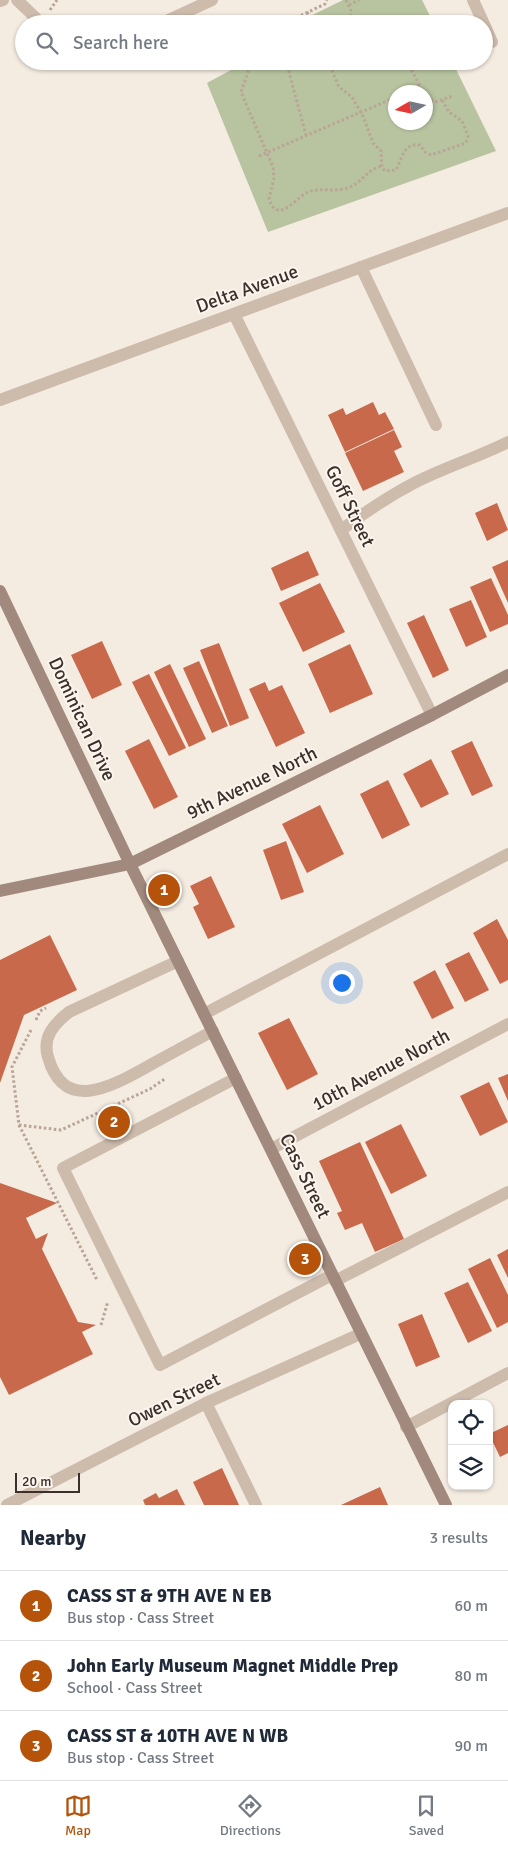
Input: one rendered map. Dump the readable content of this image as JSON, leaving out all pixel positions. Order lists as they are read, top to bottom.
{
  "streets": {
    "street": [
      "Delta Avenue",
      "Goff Street",
      "Dominican Drive",
      "9th Avenue North",
      "10th Avenue North",
      "Cass Street",
      "Owen Street"
    ]
  },
  "crossings": [
    ["Delta Avenue", "Goff Street"],
    ["Goff Street", "9th Avenue North"],
    ["Dominican Drive", "9th Avenue North"],
    ["Dominican Drive", "Cass Street"],
    ["9th Avenue North", "Cass Street"],
    ["10th Avenue North", "Cass Street"],
    ["Cass Street", "Owen Street"]
  ],
  "scale_bar": "20 m",
  "north": "left",
  "page": {
    "search": "Search here",
    "pins": ["1", "2", "3"],
    "scale": "20 m",
    "heading": ["Nearby", "3 results"],
    "list": [
      {
        "mark": "1",
        "name": "CASS ST & 9TH AVE N EB",
        "note": "Bus stop · Cass Street",
        "value": "60 m"
      },
      {
        "mark": "2",
        "name": "John Early Museum Magnet Middle Prep",
        "note": "School · Cass Street",
        "value": "80 m"
      },
      {
        "mark": "3",
        "name": "CASS ST & 10TH AVE N WB",
        "note": "Bus stop · Cass Street",
        "value": "90 m"
      }
    ],
    "nav": ["Map", "Directions", "Saved"]
  }
}
